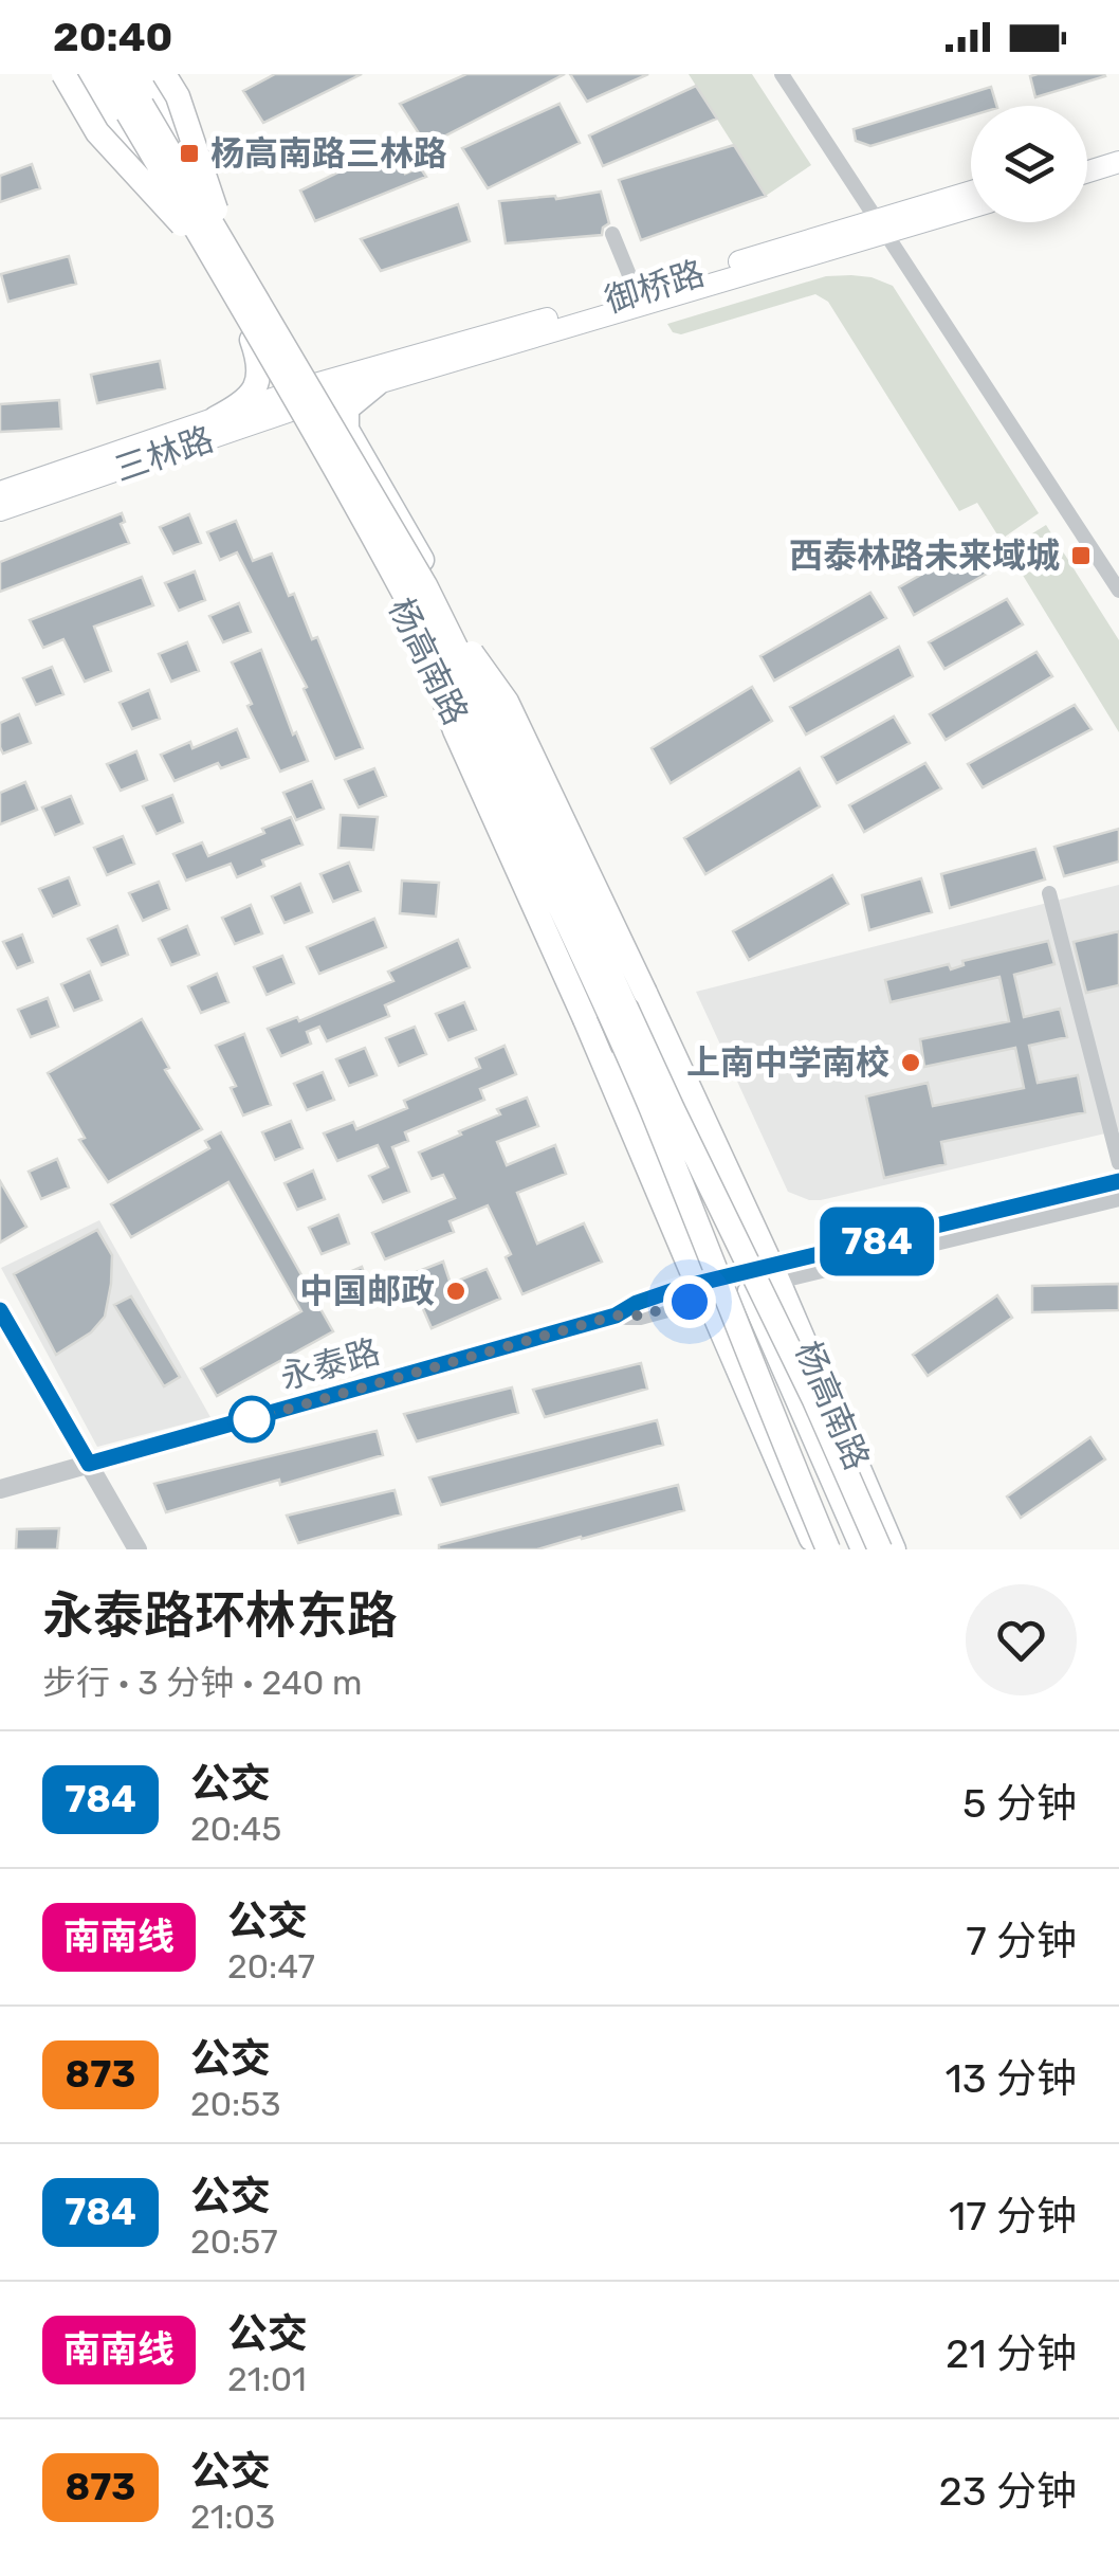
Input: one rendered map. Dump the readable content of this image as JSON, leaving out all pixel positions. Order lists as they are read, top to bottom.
{
  "streets": {
    "main road": ["御桥路", "三林路", "杨高南路"],
    "street": ["永泰路"]
  },
  "crossings": [
    ["御桥路", "三林路"],
    ["御桥路", "杨高南路"],
    ["三林路", "杨高南路"],
    ["杨高南路", "永泰路"]
  ],
  "places": {
    "transit": ["杨高南路三林路", "西泰林路未来域城"],
    "other": ["上南中学南校", "中国邮政"]
  },
  "lines": ["bus line 784"],
  "page": {
    "status": "20:40",
    "on_map": "784",
    "heading": ["永泰路环林东路", "步行 · 3 分钟 · 240 m"],
    "list": [
      {
        "mark": "784",
        "name": "公交",
        "note": "20:45",
        "value": "5 分钟"
      },
      {
        "mark": "南南线",
        "name": "公交",
        "note": "20:47",
        "value": "7 分钟"
      },
      {
        "mark": "873",
        "name": "公交",
        "note": "20:53",
        "value": "13 分钟"
      },
      {
        "mark": "784",
        "name": "公交",
        "note": "20:57",
        "value": "17 分钟"
      },
      {
        "mark": "南南线",
        "name": "公交",
        "note": "21:01",
        "value": "21 分钟"
      },
      {
        "mark": "873",
        "name": "公交",
        "note": "21:03",
        "value": "23 分钟"
      }
    ]
  }
}
